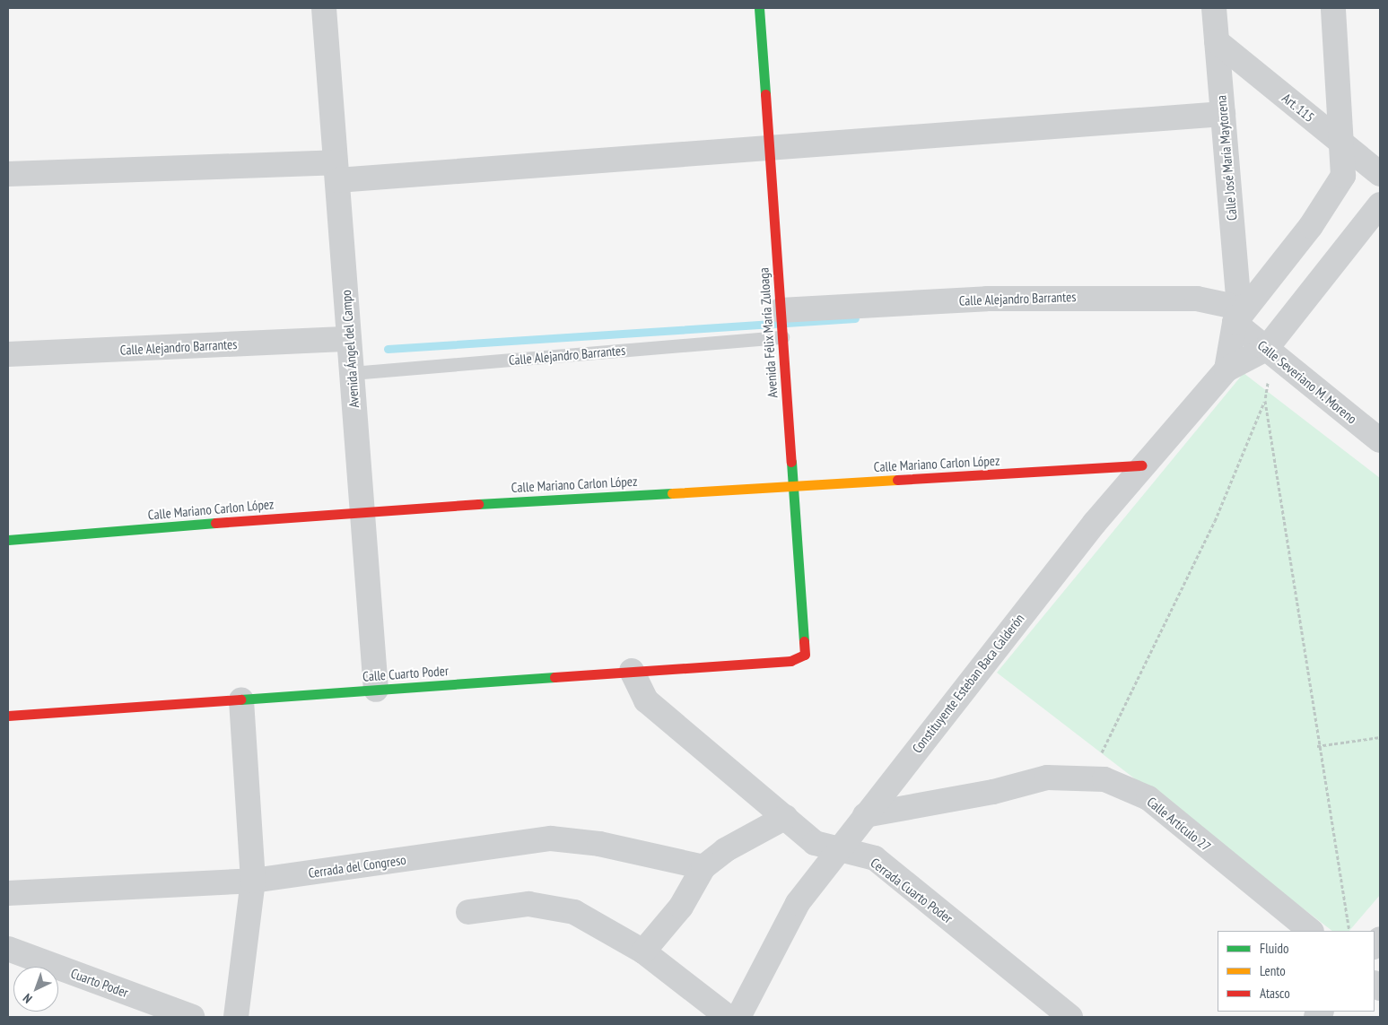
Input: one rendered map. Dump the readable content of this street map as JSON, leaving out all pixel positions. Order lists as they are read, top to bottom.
{
  "streets": {
    "street": [
      "Art. 115",
      "Calle José María Maytorena",
      "Calle Alejandro Barrantes",
      "Avenida Félix María Zuloaga",
      "Avenida Ángel del Campo",
      "Calle Severiano M. Moreno",
      "Calle Mariano Carlon López",
      "Calle Cuarto Poder",
      "Constituyente Esteban Baca Calderón",
      "Calle Artículo 27",
      "Cerrada del Congreso",
      "Cerrada Cuarto Poder",
      "Cuarto Poder"
    ]
  },
  "crossings": [
    ["Art. 115", "Calle José María Maytorena"],
    ["Calle José María Maytorena", "Calle Alejandro Barrantes"],
    ["Calle José María Maytorena", "Calle Severiano M. Moreno"],
    ["Calle Alejandro Barrantes", "Avenida Félix María Zuloaga"],
    ["Calle Alejandro Barrantes", "Avenida Ángel del Campo"],
    ["Calle Alejandro Barrantes", "Calle Severiano M. Moreno"],
    ["Avenida Félix María Zuloaga", "Calle Mariano Carlon López"],
    ["Avenida Félix María Zuloaga", "Calle Cuarto Poder"],
    ["Avenida Ángel del Campo", "Calle Mariano Carlon López"],
    ["Avenida Ángel del Campo", "Calle Cuarto Poder"],
    ["Calle Mariano Carlon López", "Constituyente Esteban Baca Calderón"],
    ["Calle Cuarto Poder", "Cerrada Cuarto Poder"],
    ["Constituyente Esteban Baca Calderón", "Calle Artículo 27"],
    ["Constituyente Esteban Baca Calderón", "Cerrada Cuarto Poder"]
  ],
  "legend": ["Fluido", "Lento", "Atasco"],
  "north": "bottom left"
}
